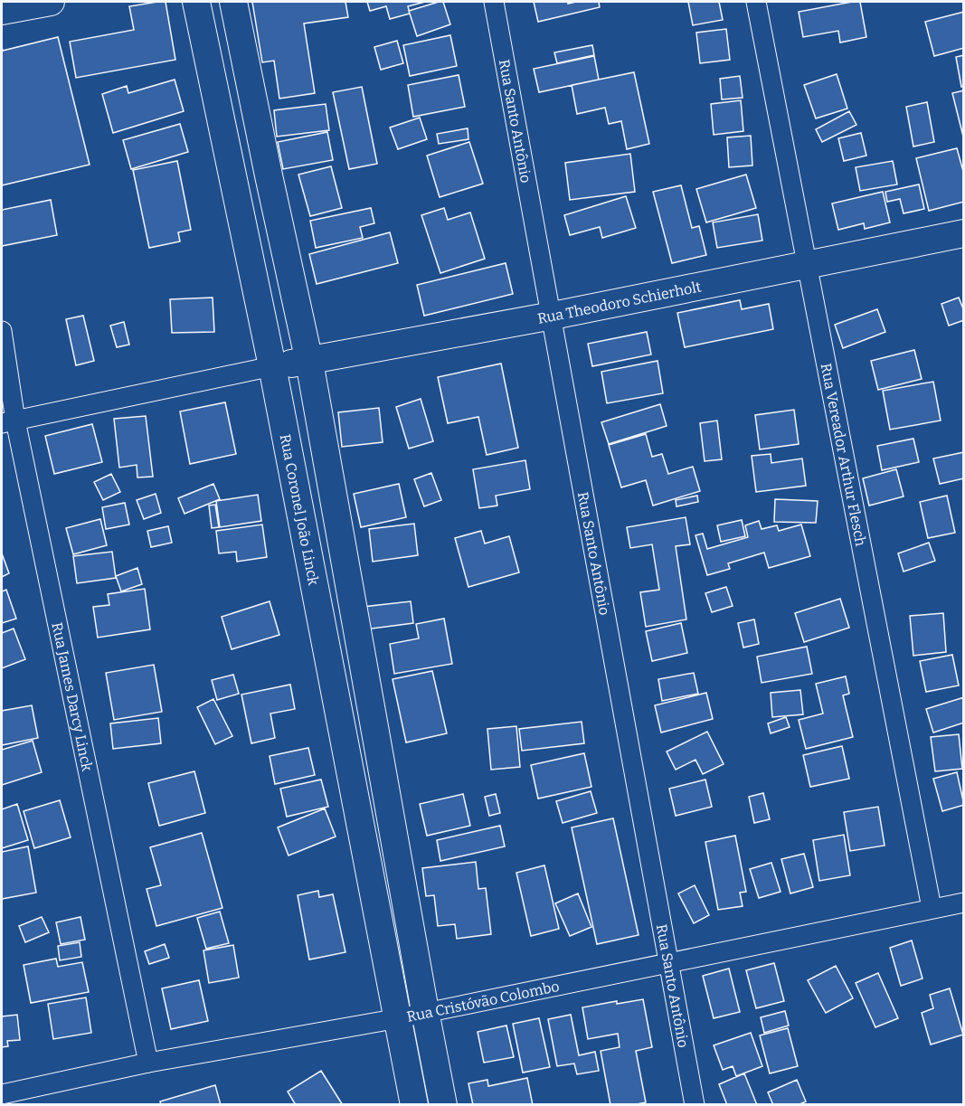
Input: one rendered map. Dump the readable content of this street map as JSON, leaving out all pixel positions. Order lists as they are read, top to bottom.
{
  "streets": {
    "main road": ["Rua Theodoro Schierholt", "Rua Coronel João Linck"],
    "street": [
      "Rua Santo Antônio",
      "Rua Vereador Arthur Flesch",
      "Rua James Darcy Linck",
      "Rua Cristóvão Colombo"
    ]
  },
  "crossings": [
    ["Rua Santo Antônio", "Rua Theodoro Schierholt"],
    ["Rua Santo Antônio", "Rua Cristóvão Colombo"],
    ["Rua Theodoro Schierholt", "Rua Vereador Arthur Flesch"],
    ["Rua Theodoro Schierholt", "Rua Coronel João Linck"],
    ["Rua Vereador Arthur Flesch", "Rua Cristóvão Colombo"],
    ["Rua Coronel João Linck", "Rua Cristóvão Colombo"],
    ["Rua James Darcy Linck", "Rua Cristóvão Colombo"]
  ]
}
